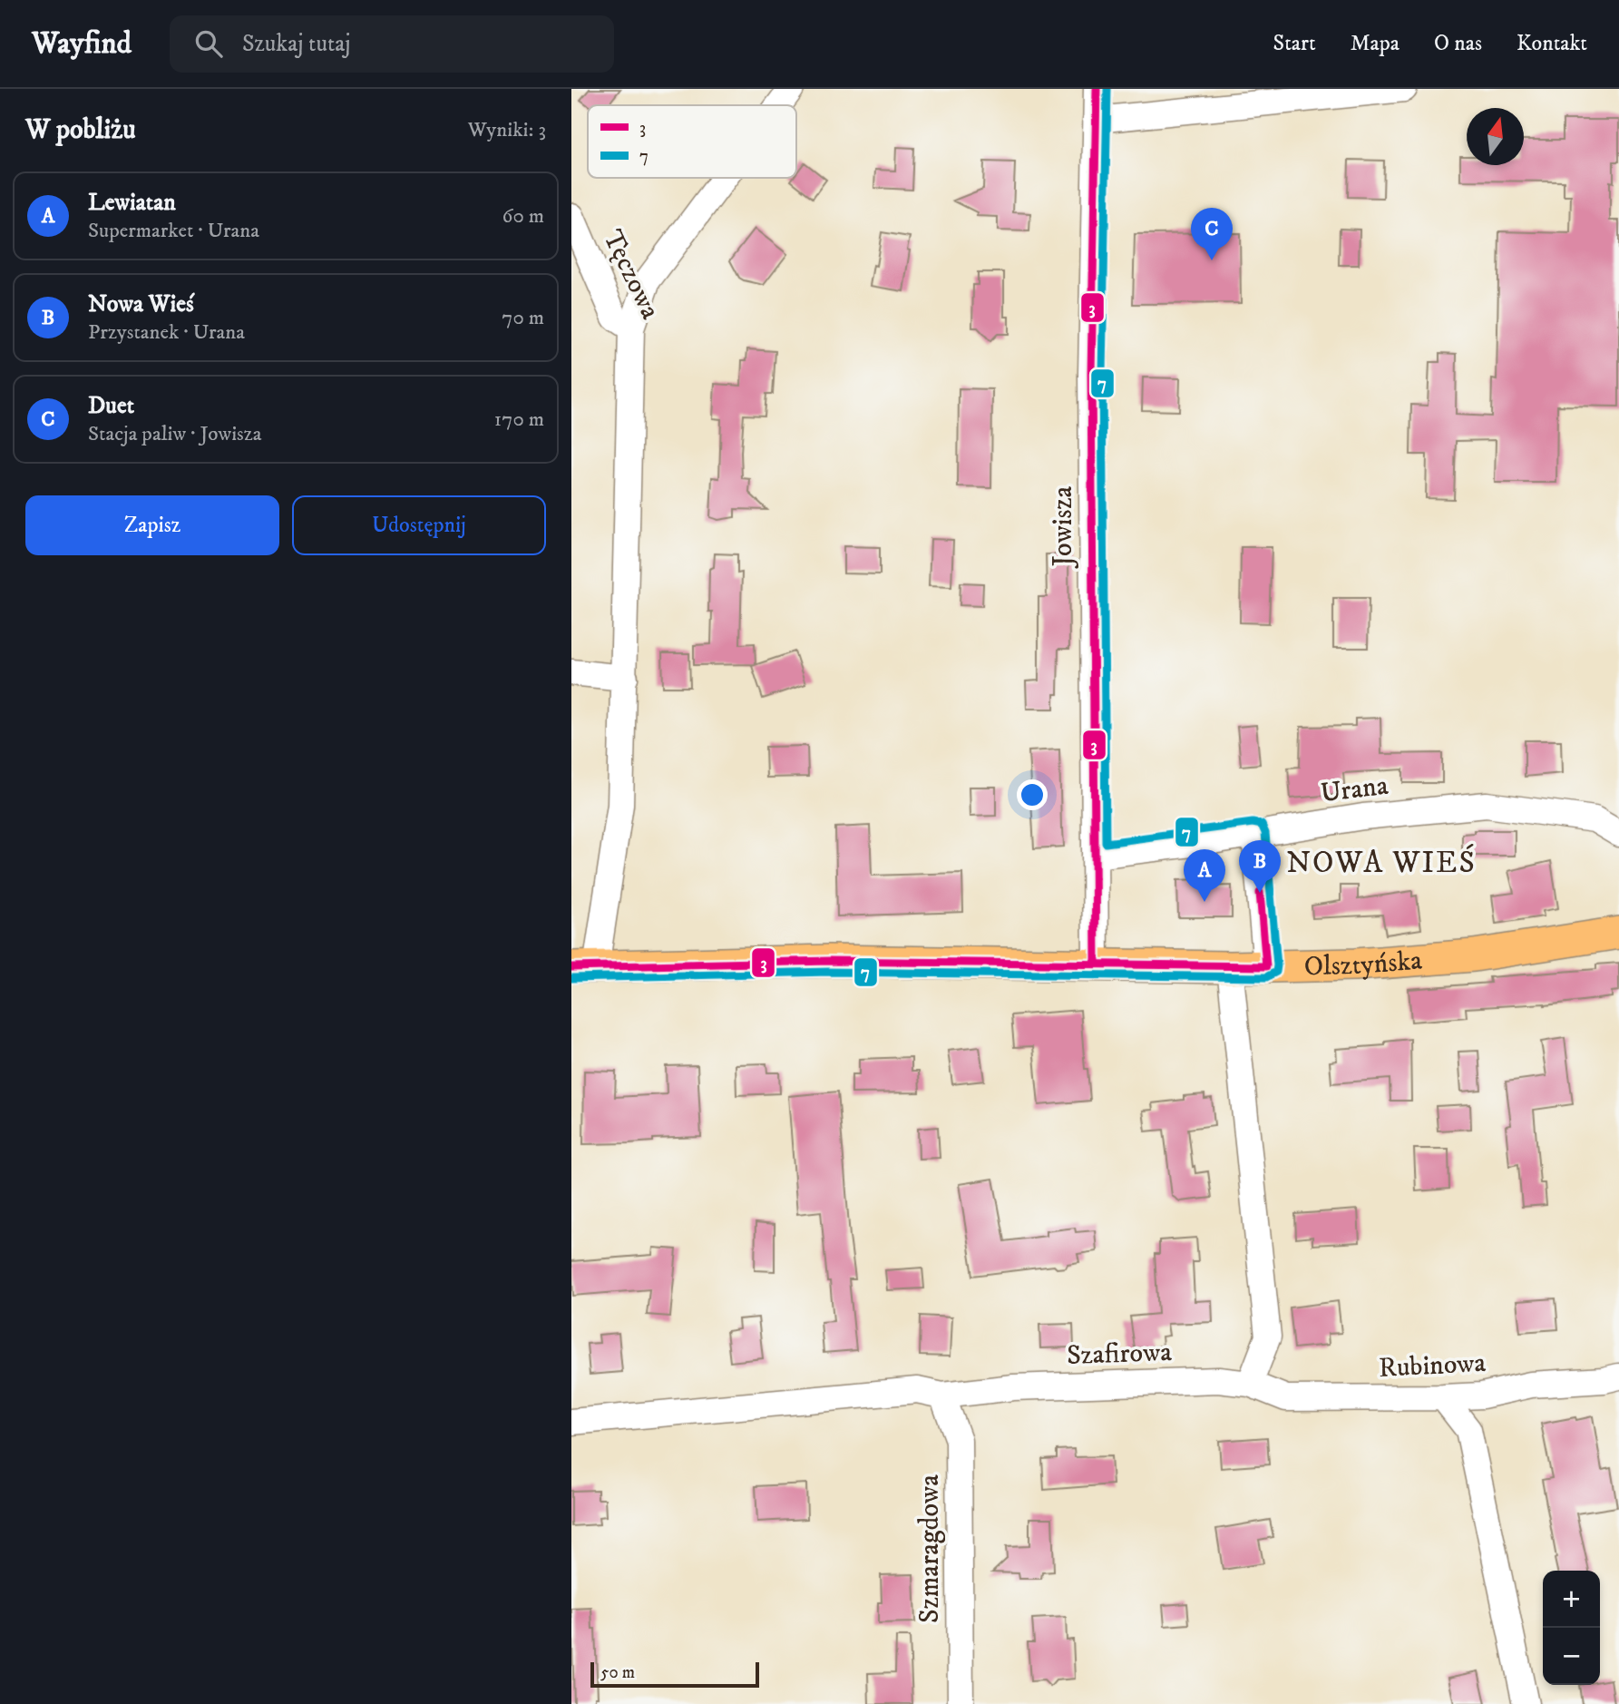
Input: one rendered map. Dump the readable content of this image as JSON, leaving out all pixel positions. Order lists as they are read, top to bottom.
{
  "streets": {
    "main road": ["Olsztyńska"],
    "street": [
      "Tęczowa",
      "Jowisza",
      "Urana",
      "Szafirowa",
      "Rubinowa",
      "Szmaragdowa"
    ]
  },
  "crossings": [
    ["Tęczowa", "Olsztyńska"],
    ["Jowisza", "Urana"],
    ["Jowisza", "Olsztyńska"],
    ["Szafirowa", "Rubinowa"],
    ["Szafirowa", "Szmaragdowa"]
  ],
  "districts": ["NOWA WIEŚ"],
  "lines": ["transit line 3", "transit line 7"],
  "legend": ["3", "7"],
  "scale_bar": "50 m",
  "north": "top",
  "page": {
    "header": "Wayfind",
    "search": "Szukaj tutaj",
    "nav": [
      "Start",
      "Mapa",
      "O nas",
      "Kontakt"
    ],
    "heading": ["W pobliżu", "Wyniki: 3"],
    "list": [
      {
        "mark": "A",
        "name": "Lewiatan",
        "note": "Supermarket · Urana",
        "value": "60 m"
      },
      {
        "mark": "B",
        "name": "Nowa Wieś",
        "note": "Przystanek · Urana",
        "value": "70 m"
      },
      {
        "mark": "C",
        "name": "Duet",
        "note": "Stacja paliw · Jowisza",
        "value": "170 m"
      }
    ],
    "pins": ["C", "B", "A"],
    "buttons": ["Zapisz", "Udostępnij"],
    "map_buttons": ["+", "−"],
    "scale": "50 m"
  }
}
